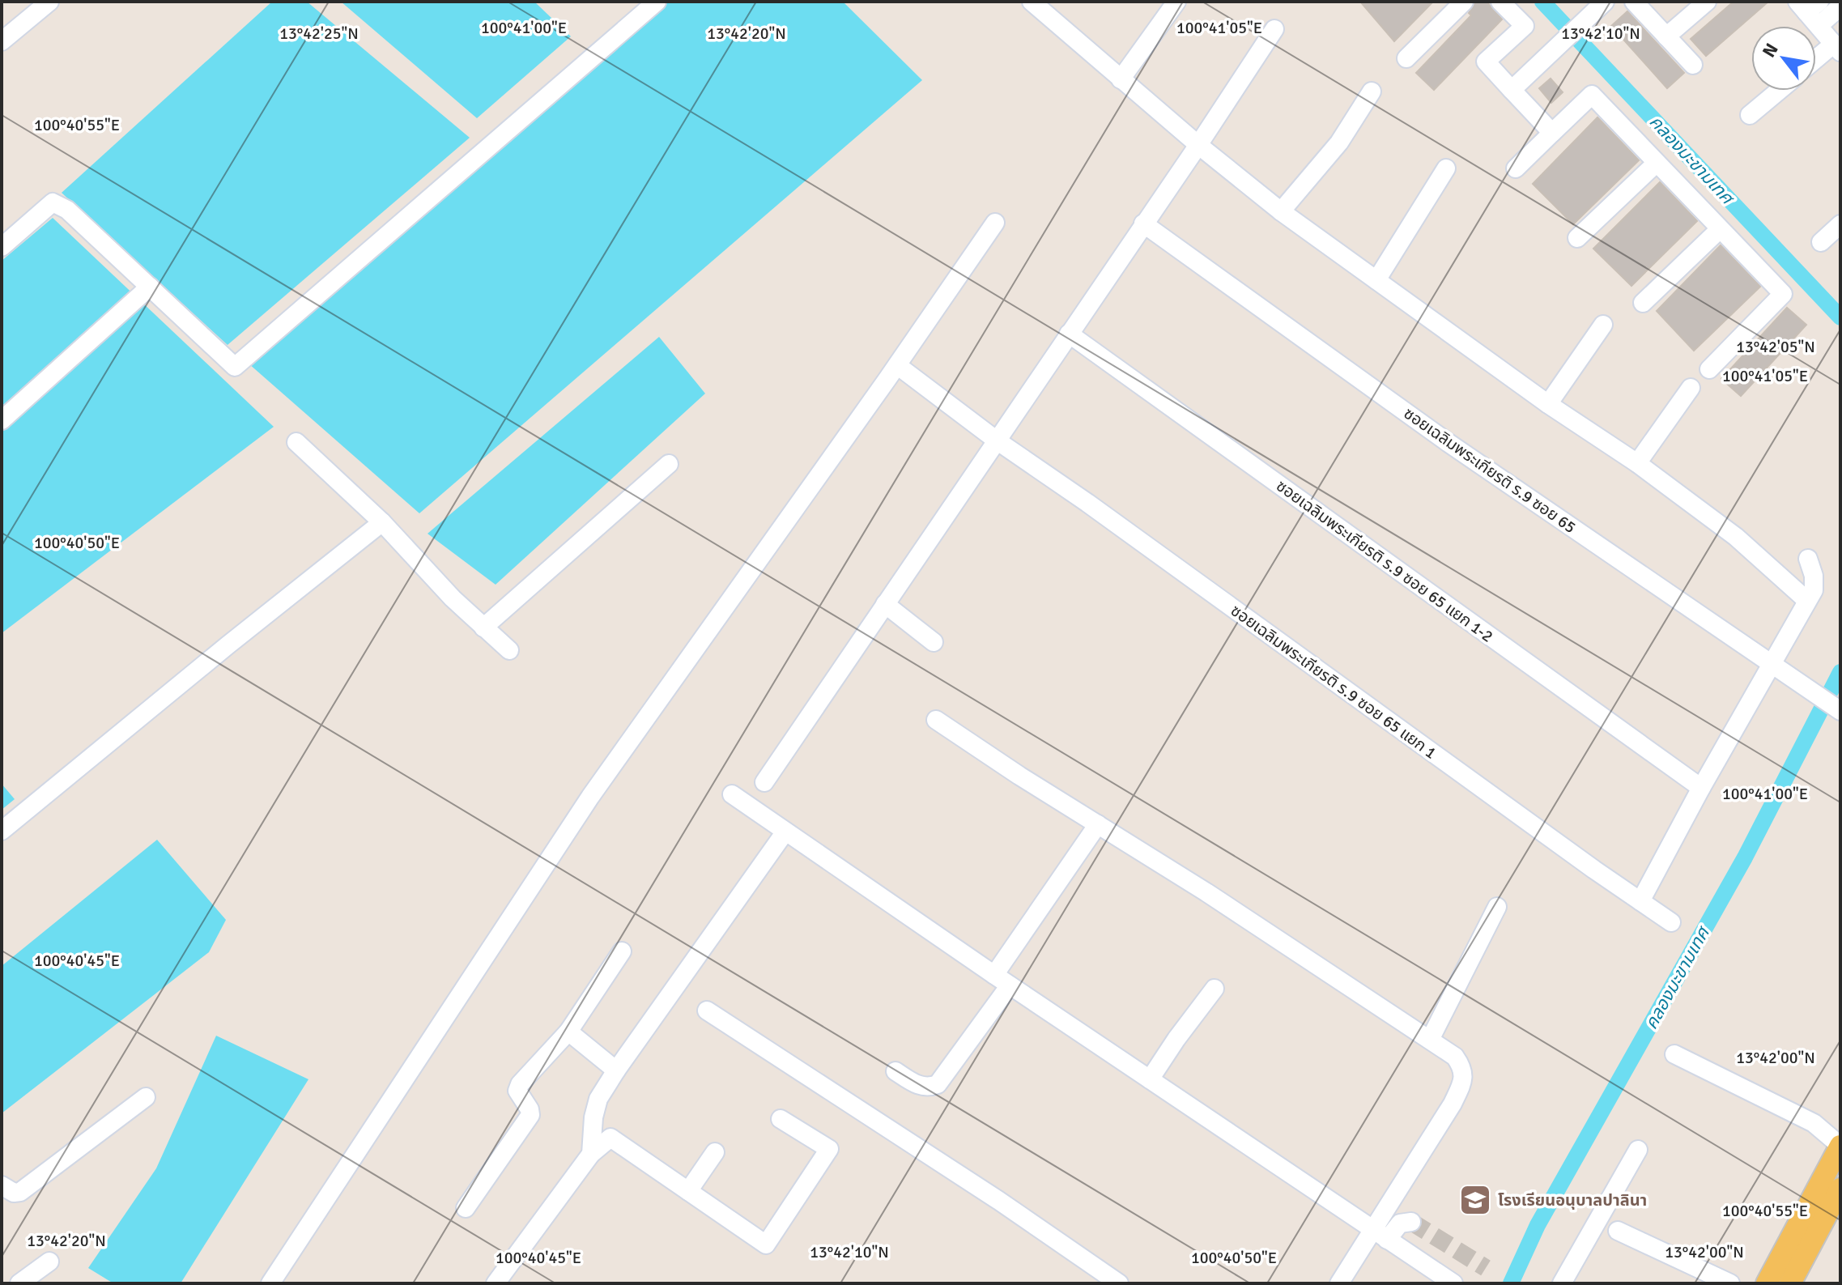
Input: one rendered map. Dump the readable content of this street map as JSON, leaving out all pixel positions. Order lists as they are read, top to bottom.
{
  "streets": {
    "street": ["ซอยเฉลิมพระเกียรติ ร.9 ซอย 65", "ซอยเฉลิมพระเกียรติ ร.9 ซอย 65 แยก 1-2", "ซอยเฉลิมพระเกียรติ ร.9 ซอย 65 แยก 1"]
  },
  "water": ["คลองมะขามเทศ"],
  "places": {
    "school or university": ["โรงเรียนอนุบาลปาลินา"]
  },
  "north": "top left",
  "coordinates": [
    "100°41'00\"E",
    "100°41'05\"E",
    "13°42'25\"N",
    "13°42'20\"N",
    "13°42'10\"N",
    "100°40'55\"E",
    "13°42'05\"N",
    "100°40'50\"E",
    "100°40'45\"E",
    "13°42'00\"N"
  ]
}
